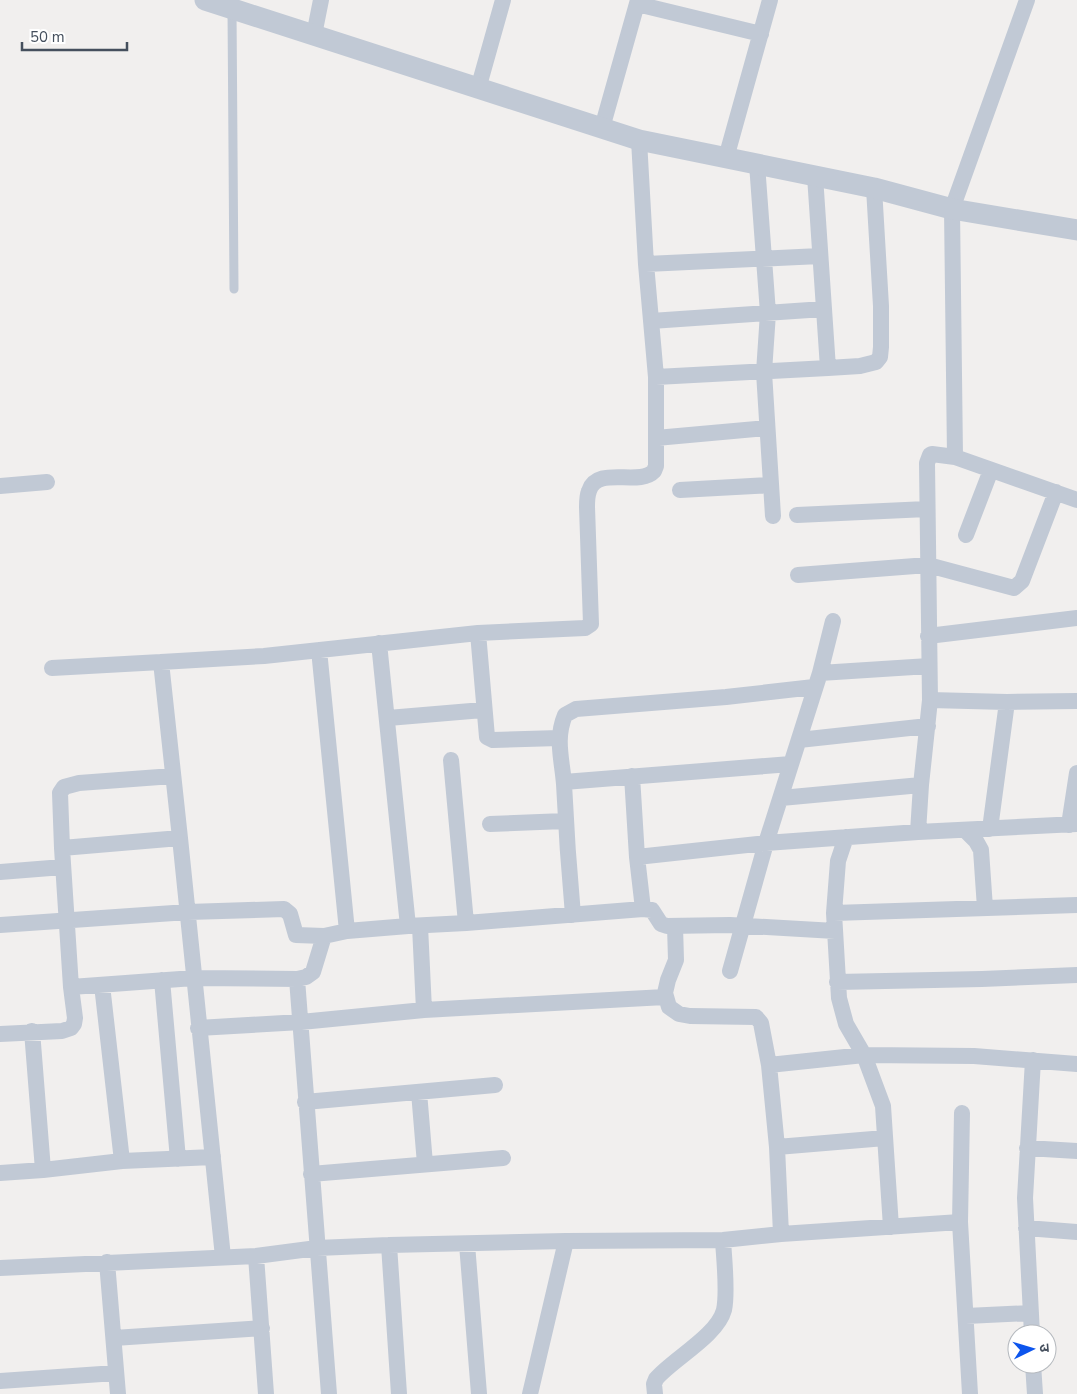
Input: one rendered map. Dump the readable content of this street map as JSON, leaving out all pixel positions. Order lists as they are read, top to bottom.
{
  "scale_bar": "50 m",
  "north": "right"
}
